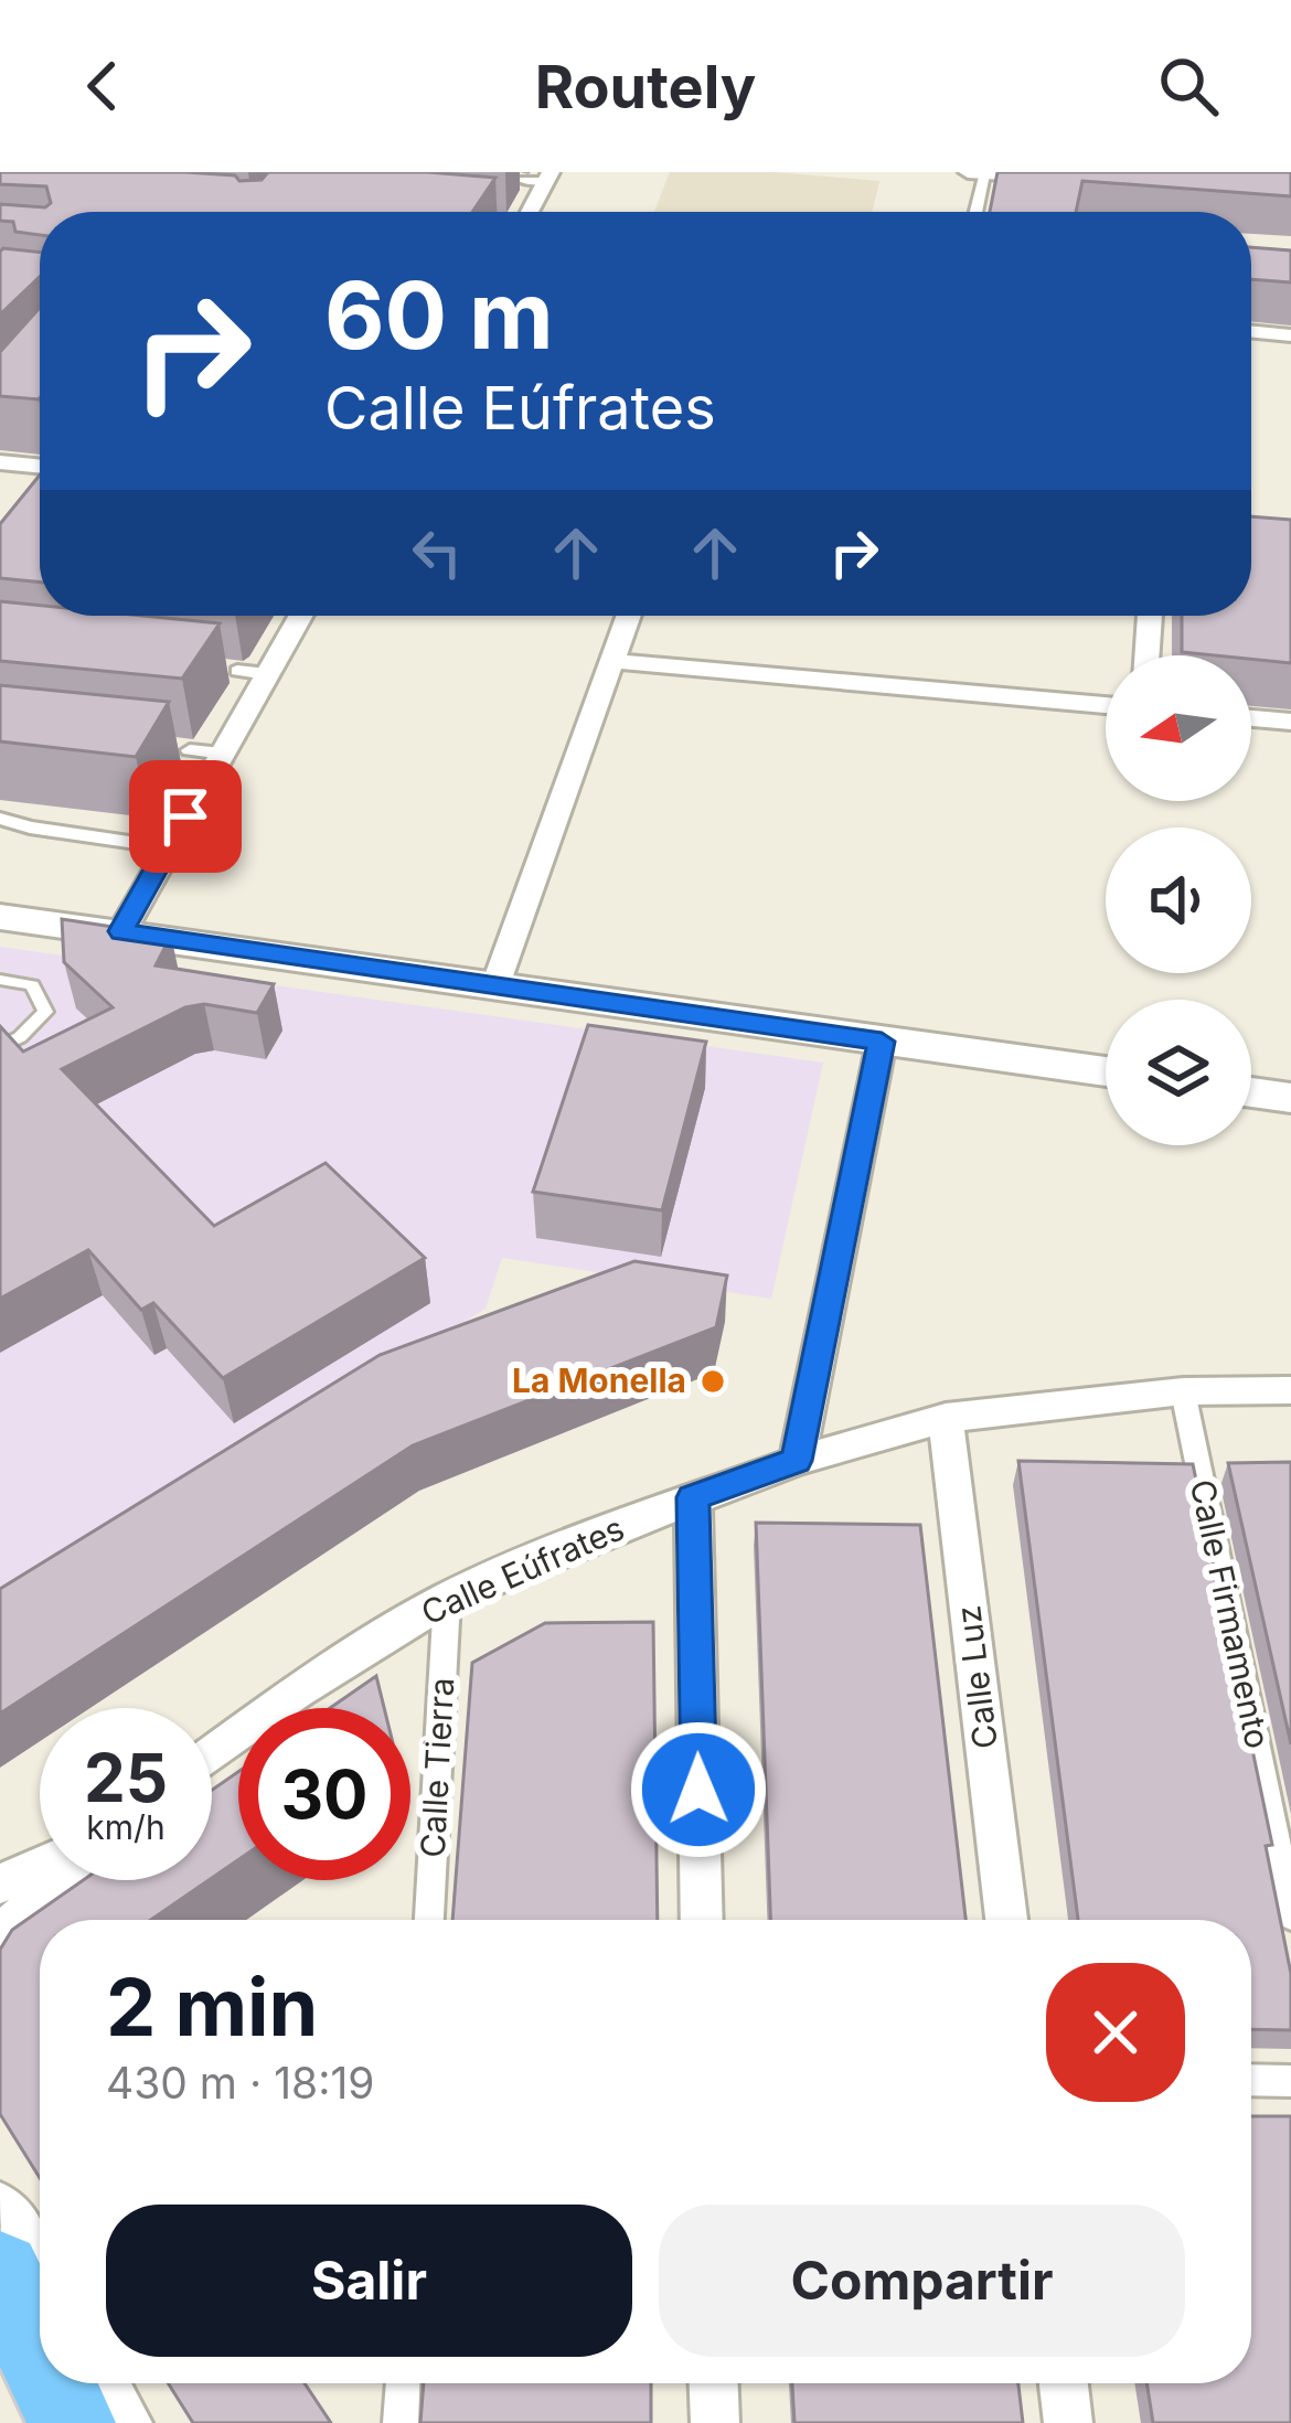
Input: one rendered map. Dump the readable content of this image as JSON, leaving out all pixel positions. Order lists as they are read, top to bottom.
{
  "streets": {
    "street": [
      "Calle Eúfrates",
      "Calle Firmamento",
      "Calle Luz",
      "Calle Tierra"
    ]
  },
  "crossings": [
    ["Calle Eúfrates", "Calle Firmamento"],
    ["Calle Eúfrates", "Calle Luz"],
    ["Calle Eúfrates", "Calle Tierra"]
  ],
  "places": ["La Monella"],
  "north": "left",
  "page": {
    "header": "Routely",
    "turn": ["60 m", "Calle Eúfrates"],
    "speed": "25 km/h",
    "limit": "30",
    "heading": ["2 min", "430 m · 18:19"],
    "buttons": ["Salir", "Compartir"]
  }
}
